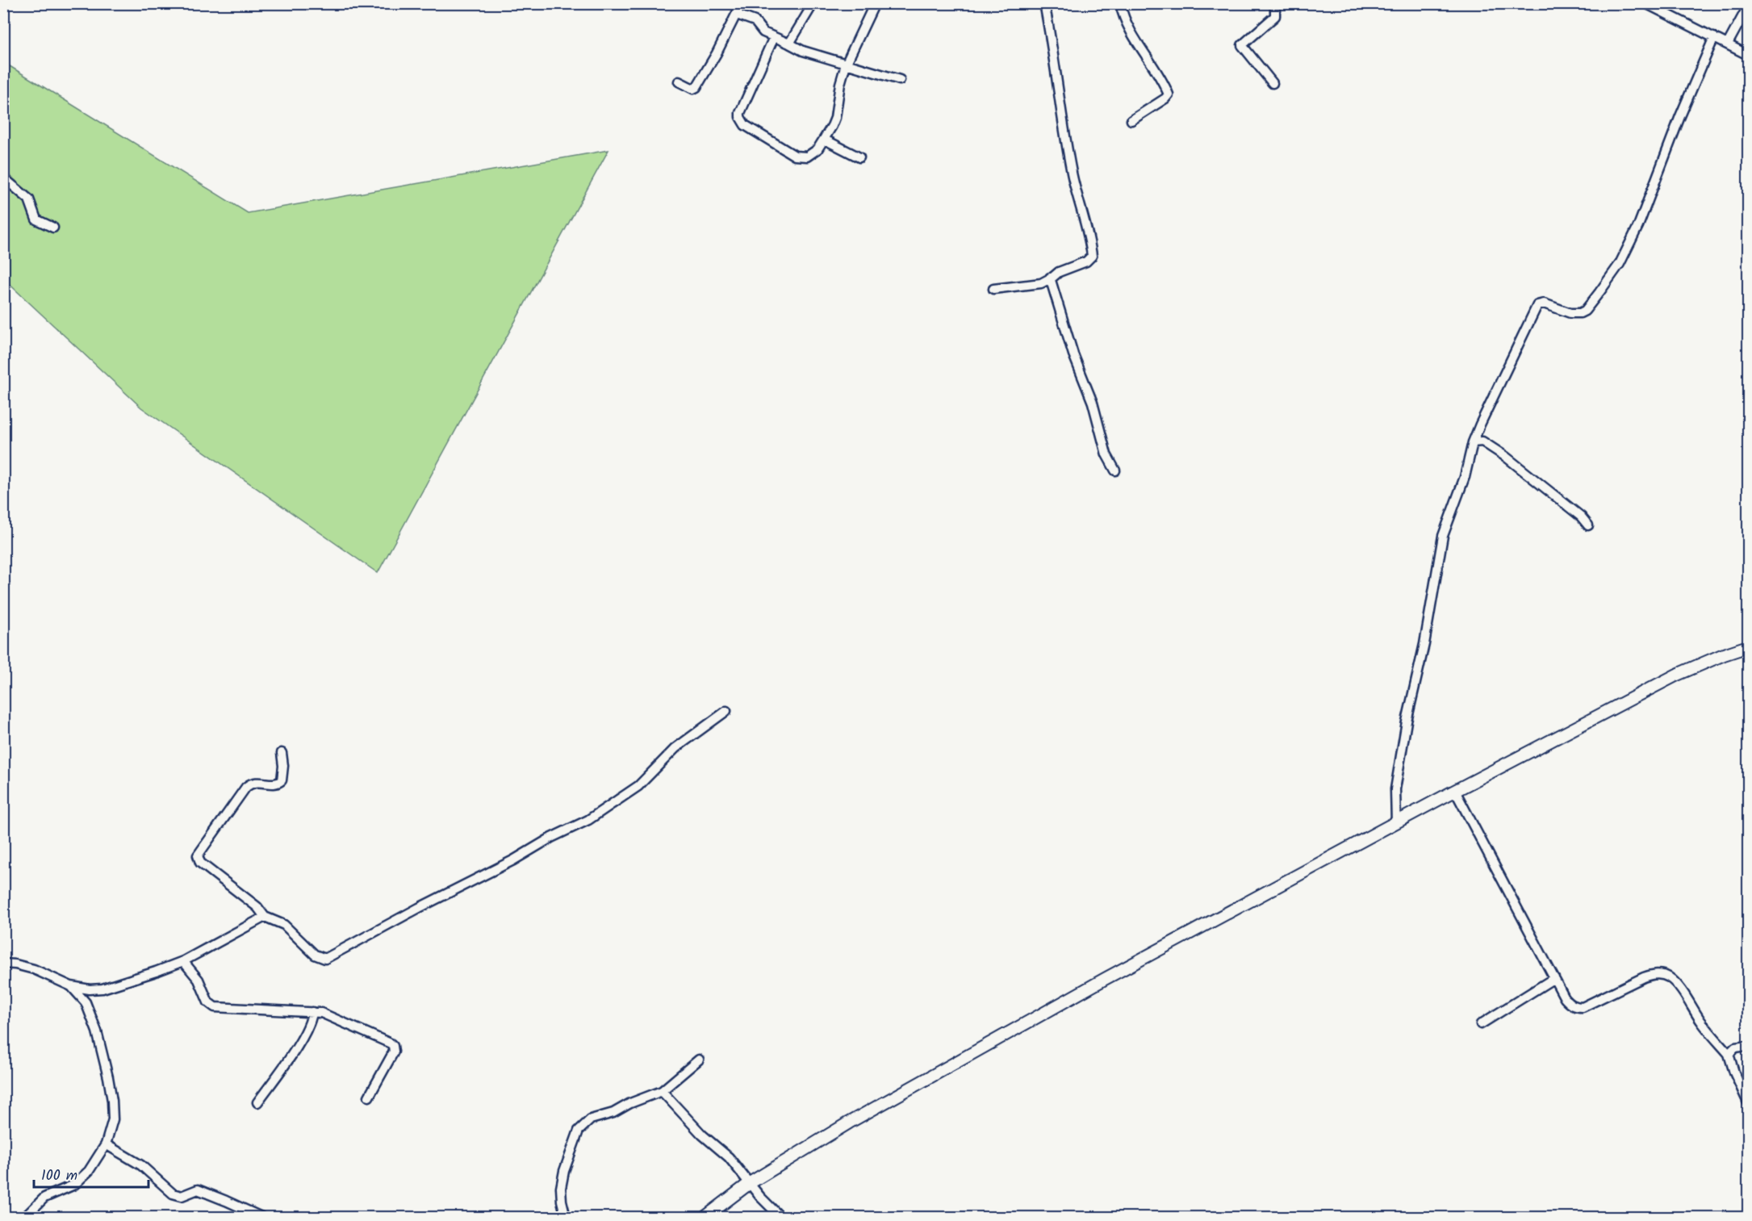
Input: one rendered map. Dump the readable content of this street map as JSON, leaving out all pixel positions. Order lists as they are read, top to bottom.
{
  "scale_bar": "100 m"
}
